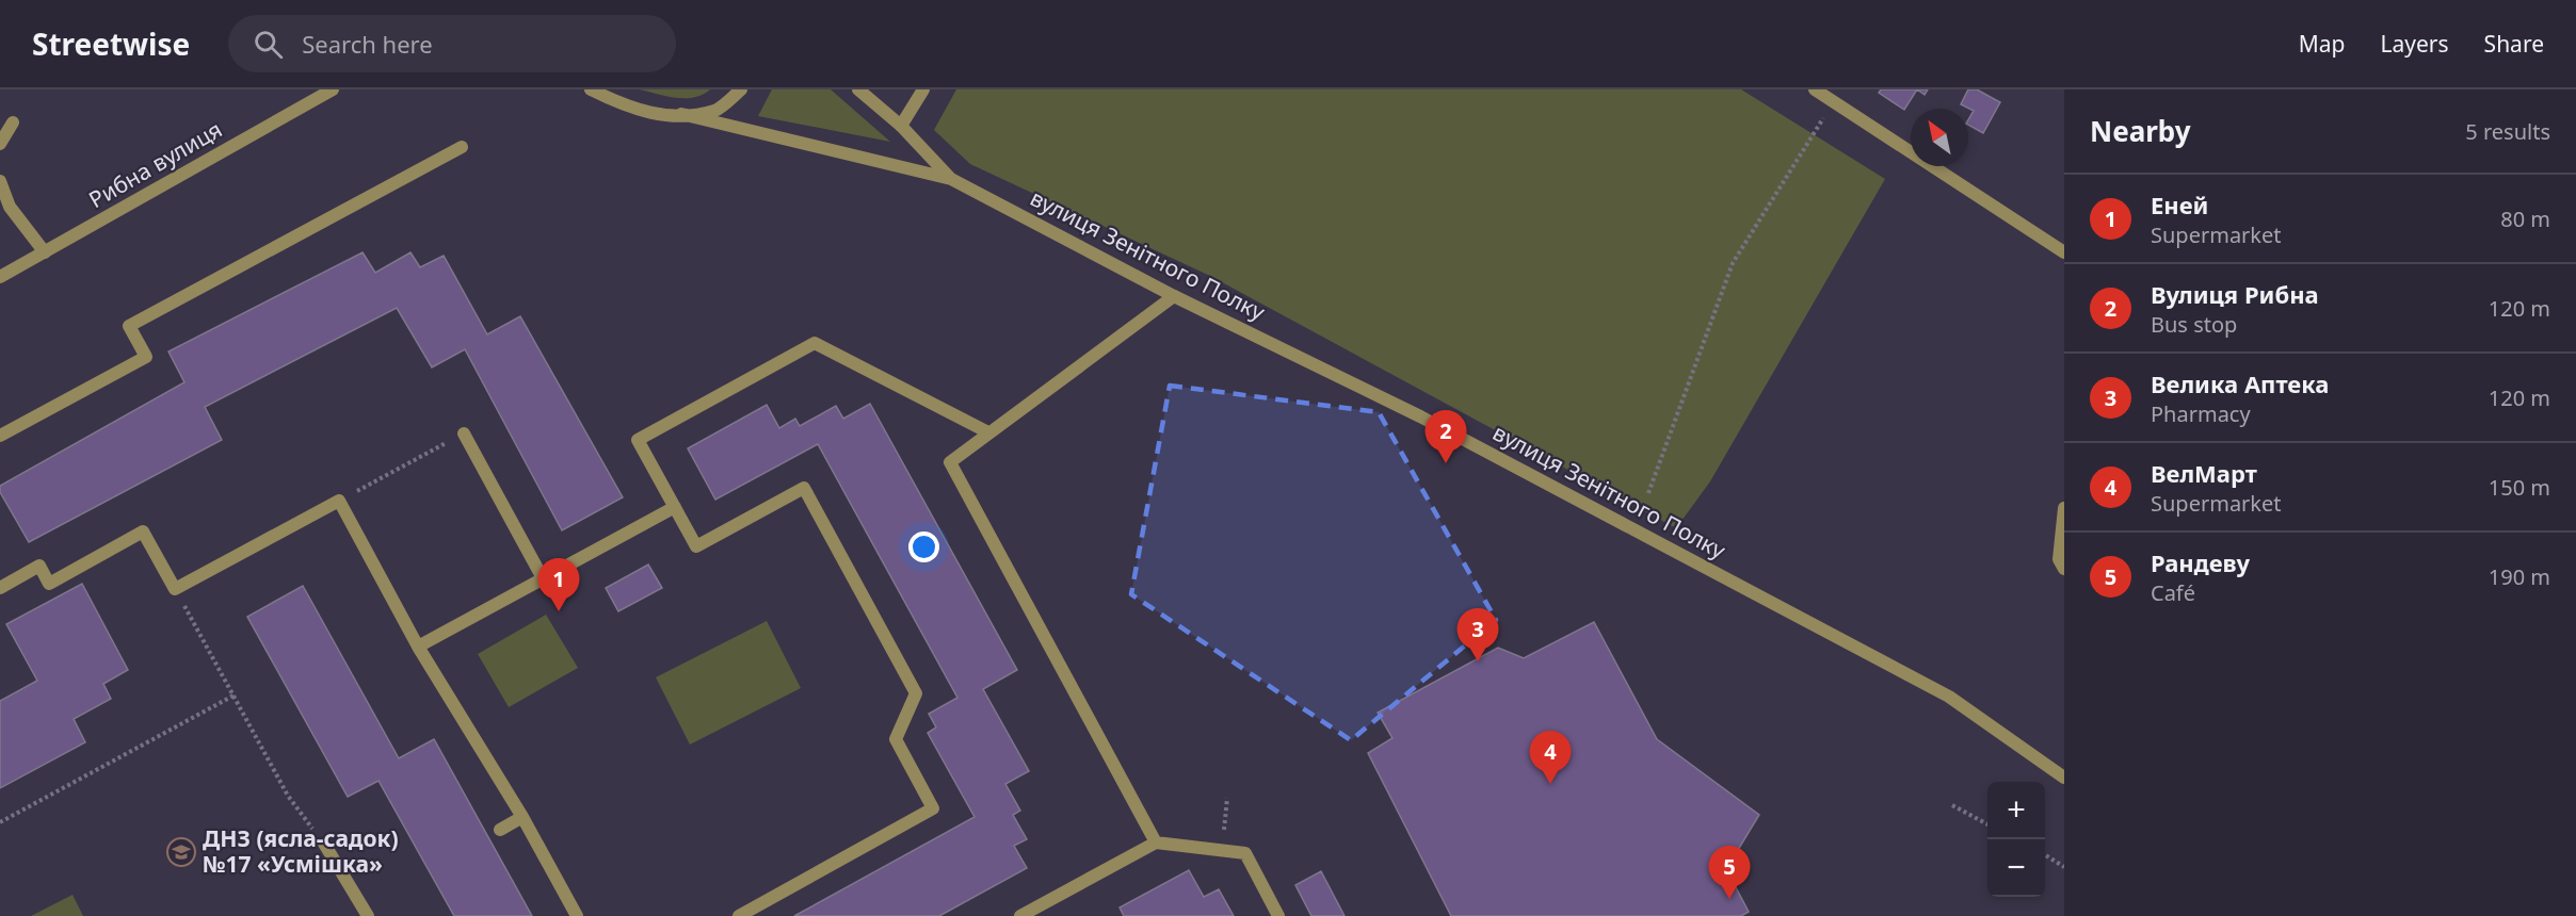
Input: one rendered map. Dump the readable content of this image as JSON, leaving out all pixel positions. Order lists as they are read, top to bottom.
{
  "streets": {
    "street": ["Рибна вулиця", "вулиця Зенітного Полку"]
  },
  "places": {
    "school or university": ["ДНЗ (ясла-садок) №17 «Усмішка»"]
  },
  "north": "top left",
  "page": {
    "header": "Streetwise",
    "search": "Search here",
    "nav": ["Map", "Layers", "Share"],
    "heading": ["Nearby", "5 results"],
    "list": [
      {
        "mark": "1",
        "name": "Еней",
        "note": "Supermarket",
        "value": "80 m"
      },
      {
        "mark": "2",
        "name": "Вулиця Рибна",
        "note": "Bus stop",
        "value": "120 m"
      },
      {
        "mark": "3",
        "name": "Велика Аптека",
        "note": "Pharmacy",
        "value": "120 m"
      },
      {
        "mark": "4",
        "name": "ВелМарт",
        "note": "Supermarket",
        "value": "150 m"
      },
      {
        "mark": "5",
        "name": "Рандеву",
        "note": "Café",
        "value": "190 m"
      }
    ],
    "pins": [
      "2",
      "1",
      "3",
      "4",
      "5"
    ],
    "map_buttons": ["+", "−"]
  }
}
